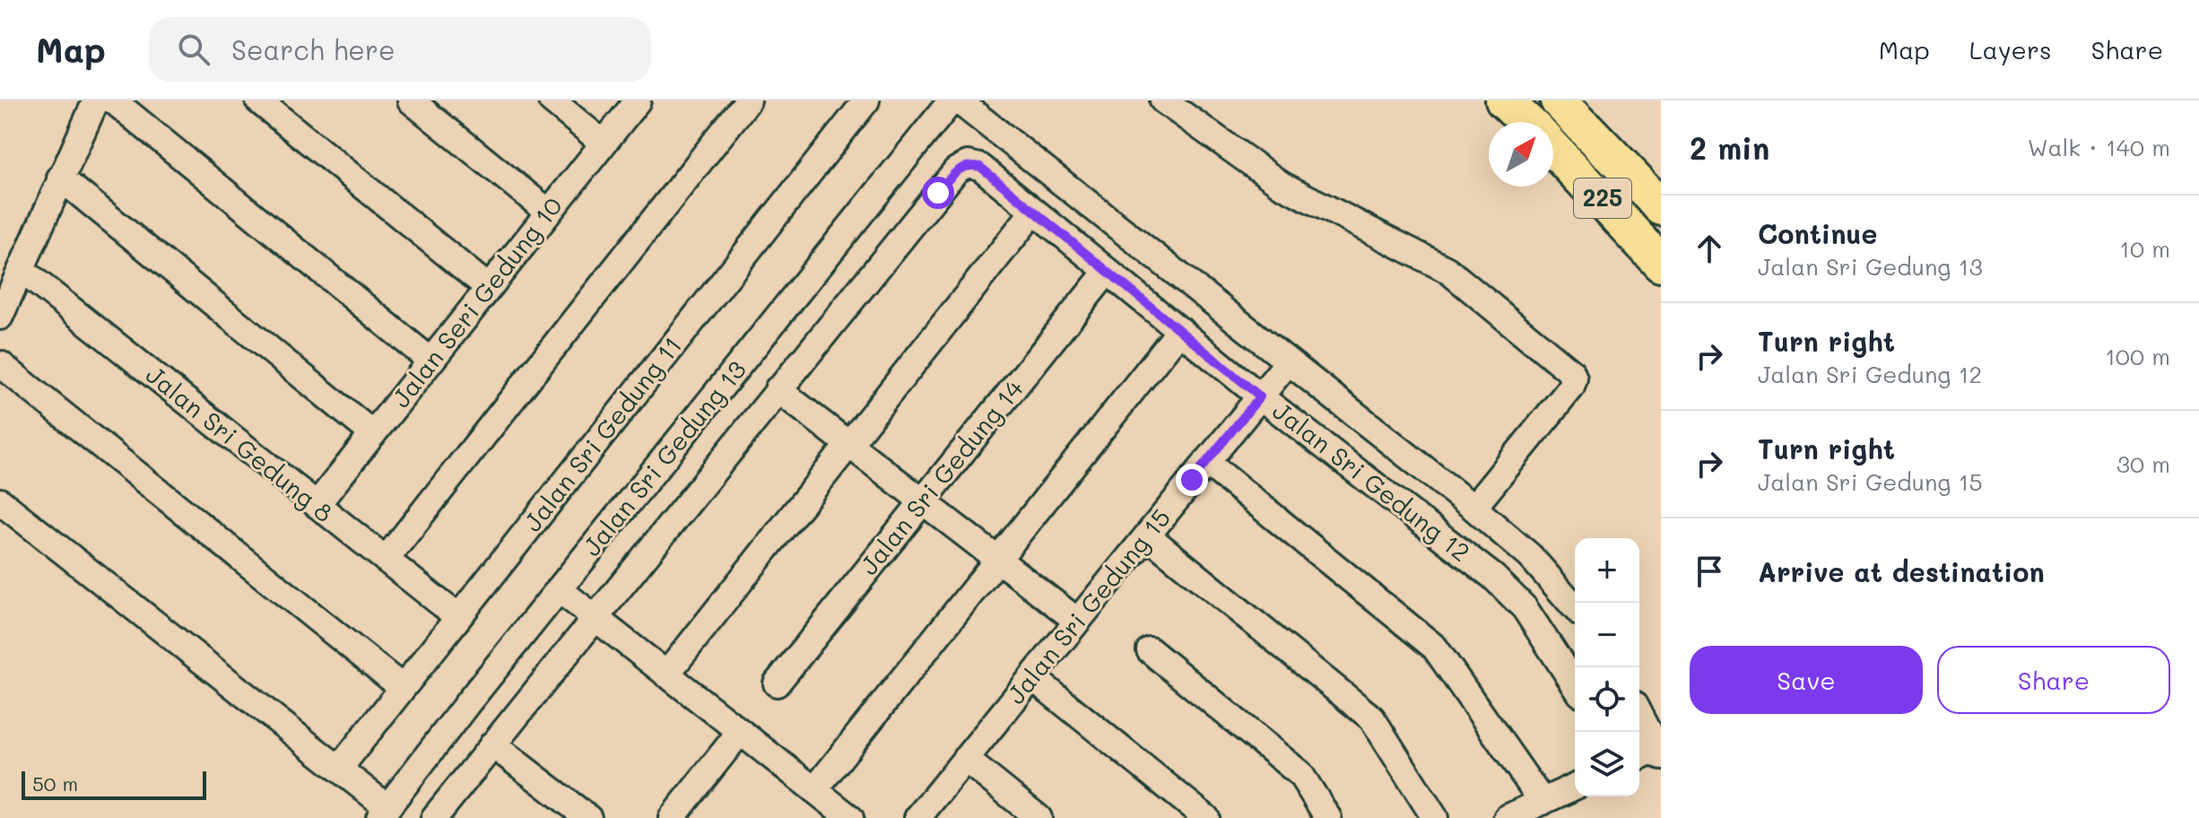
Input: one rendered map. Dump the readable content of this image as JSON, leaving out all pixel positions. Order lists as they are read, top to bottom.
{
  "streets": {
    "highway": ["225"],
    "street": [
      "Jalan Seri Gedung 10",
      "Jalan Sri Gedung 11",
      "Jalan Sri Gedung 8",
      "Jalan Sri Gedung 13",
      "Jalan Sri Gedung 14",
      "Jalan Sri Gedung 12",
      "Jalan Sri Gedung 15"
    ]
  },
  "crossings": [
    ["Jalan Seri Gedung 10", "Jalan Sri Gedung 8"],
    ["Jalan Sri Gedung 11", "Jalan Sri Gedung 8"],
    ["Jalan Sri Gedung 13", "Jalan Sri Gedung 12"],
    ["Jalan Sri Gedung 14", "Jalan Sri Gedung 12"],
    ["Jalan Sri Gedung 12", "Jalan Sri Gedung 15"]
  ],
  "scale_bar": "50 m",
  "north": "top right",
  "page": {
    "header": "Map",
    "search": "Search here",
    "nav": ["Map", "Layers", "Share"],
    "heading": ["2 min", "Walk · 140 m"],
    "list": [
      ["Continue", "Jalan Sri Gedung 13", "10 m"],
      ["Turn right", "Jalan Sri Gedung 12", "100 m"],
      ["Turn right", "Jalan Sri Gedung 15", "30 m"],
      "Arrive at destination"
    ],
    "map_buttons": ["+", "−"],
    "buttons": ["Save", "Share"],
    "scale": "50 m"
  }
}
